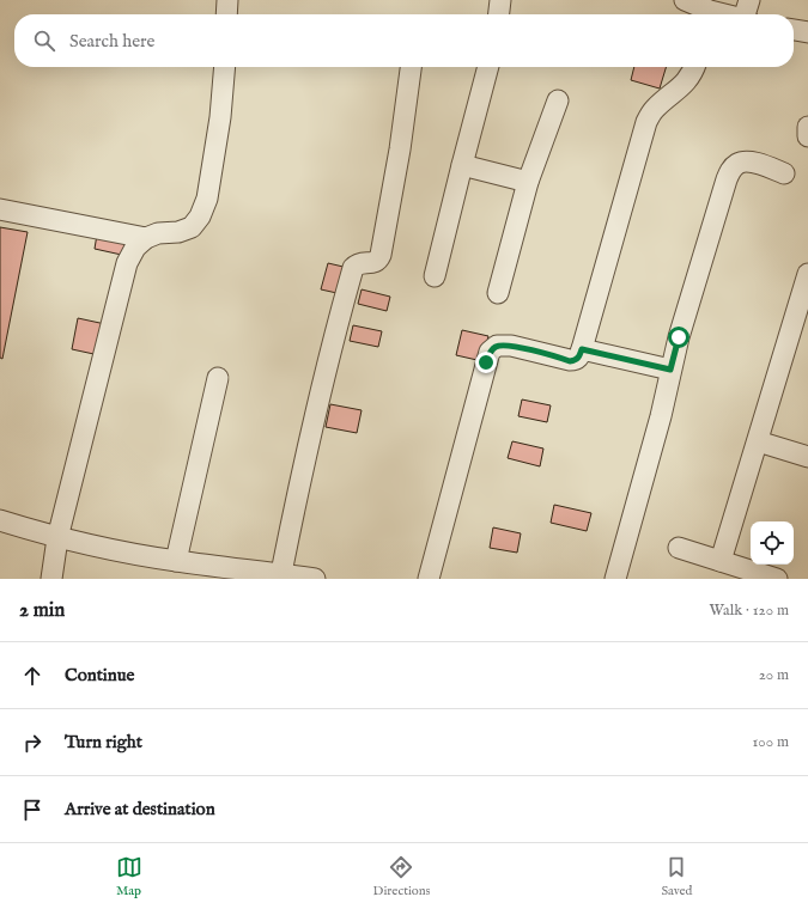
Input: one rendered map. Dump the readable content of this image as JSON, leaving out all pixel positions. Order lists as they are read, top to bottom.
{
  "page": {
    "search": "Search here",
    "heading": ["2 min", "Walk · 120 m"],
    "list": [
      ["Continue", "20 m"],
      ["Turn right", "100 m"],
      "Arrive at destination"
    ],
    "nav": ["Map", "Directions", "Saved"]
  }
}
